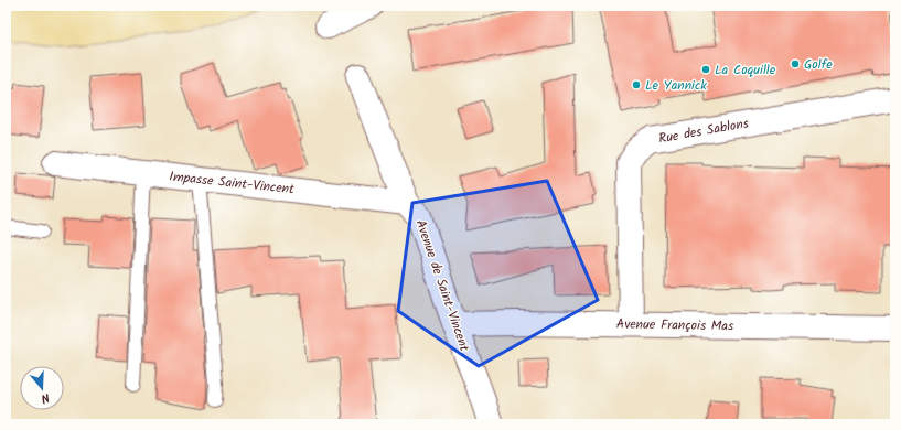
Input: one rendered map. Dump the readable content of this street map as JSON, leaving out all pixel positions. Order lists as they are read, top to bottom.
{
  "streets": {
    "street": [
      "Rue des Sablons",
      "Impasse Saint-Vincent",
      "Avenue de Saint-Vincent",
      "Avenue François Mas"
    ]
  },
  "crossings": [
    ["Rue des Sablons", "Avenue François Mas"],
    ["Impasse Saint-Vincent", "Avenue de Saint-Vincent"],
    ["Avenue de Saint-Vincent", "Avenue François Mas"]
  ],
  "places": ["Golfe", "La Coquille", "Le Yannick"],
  "north": "bottom"
}
